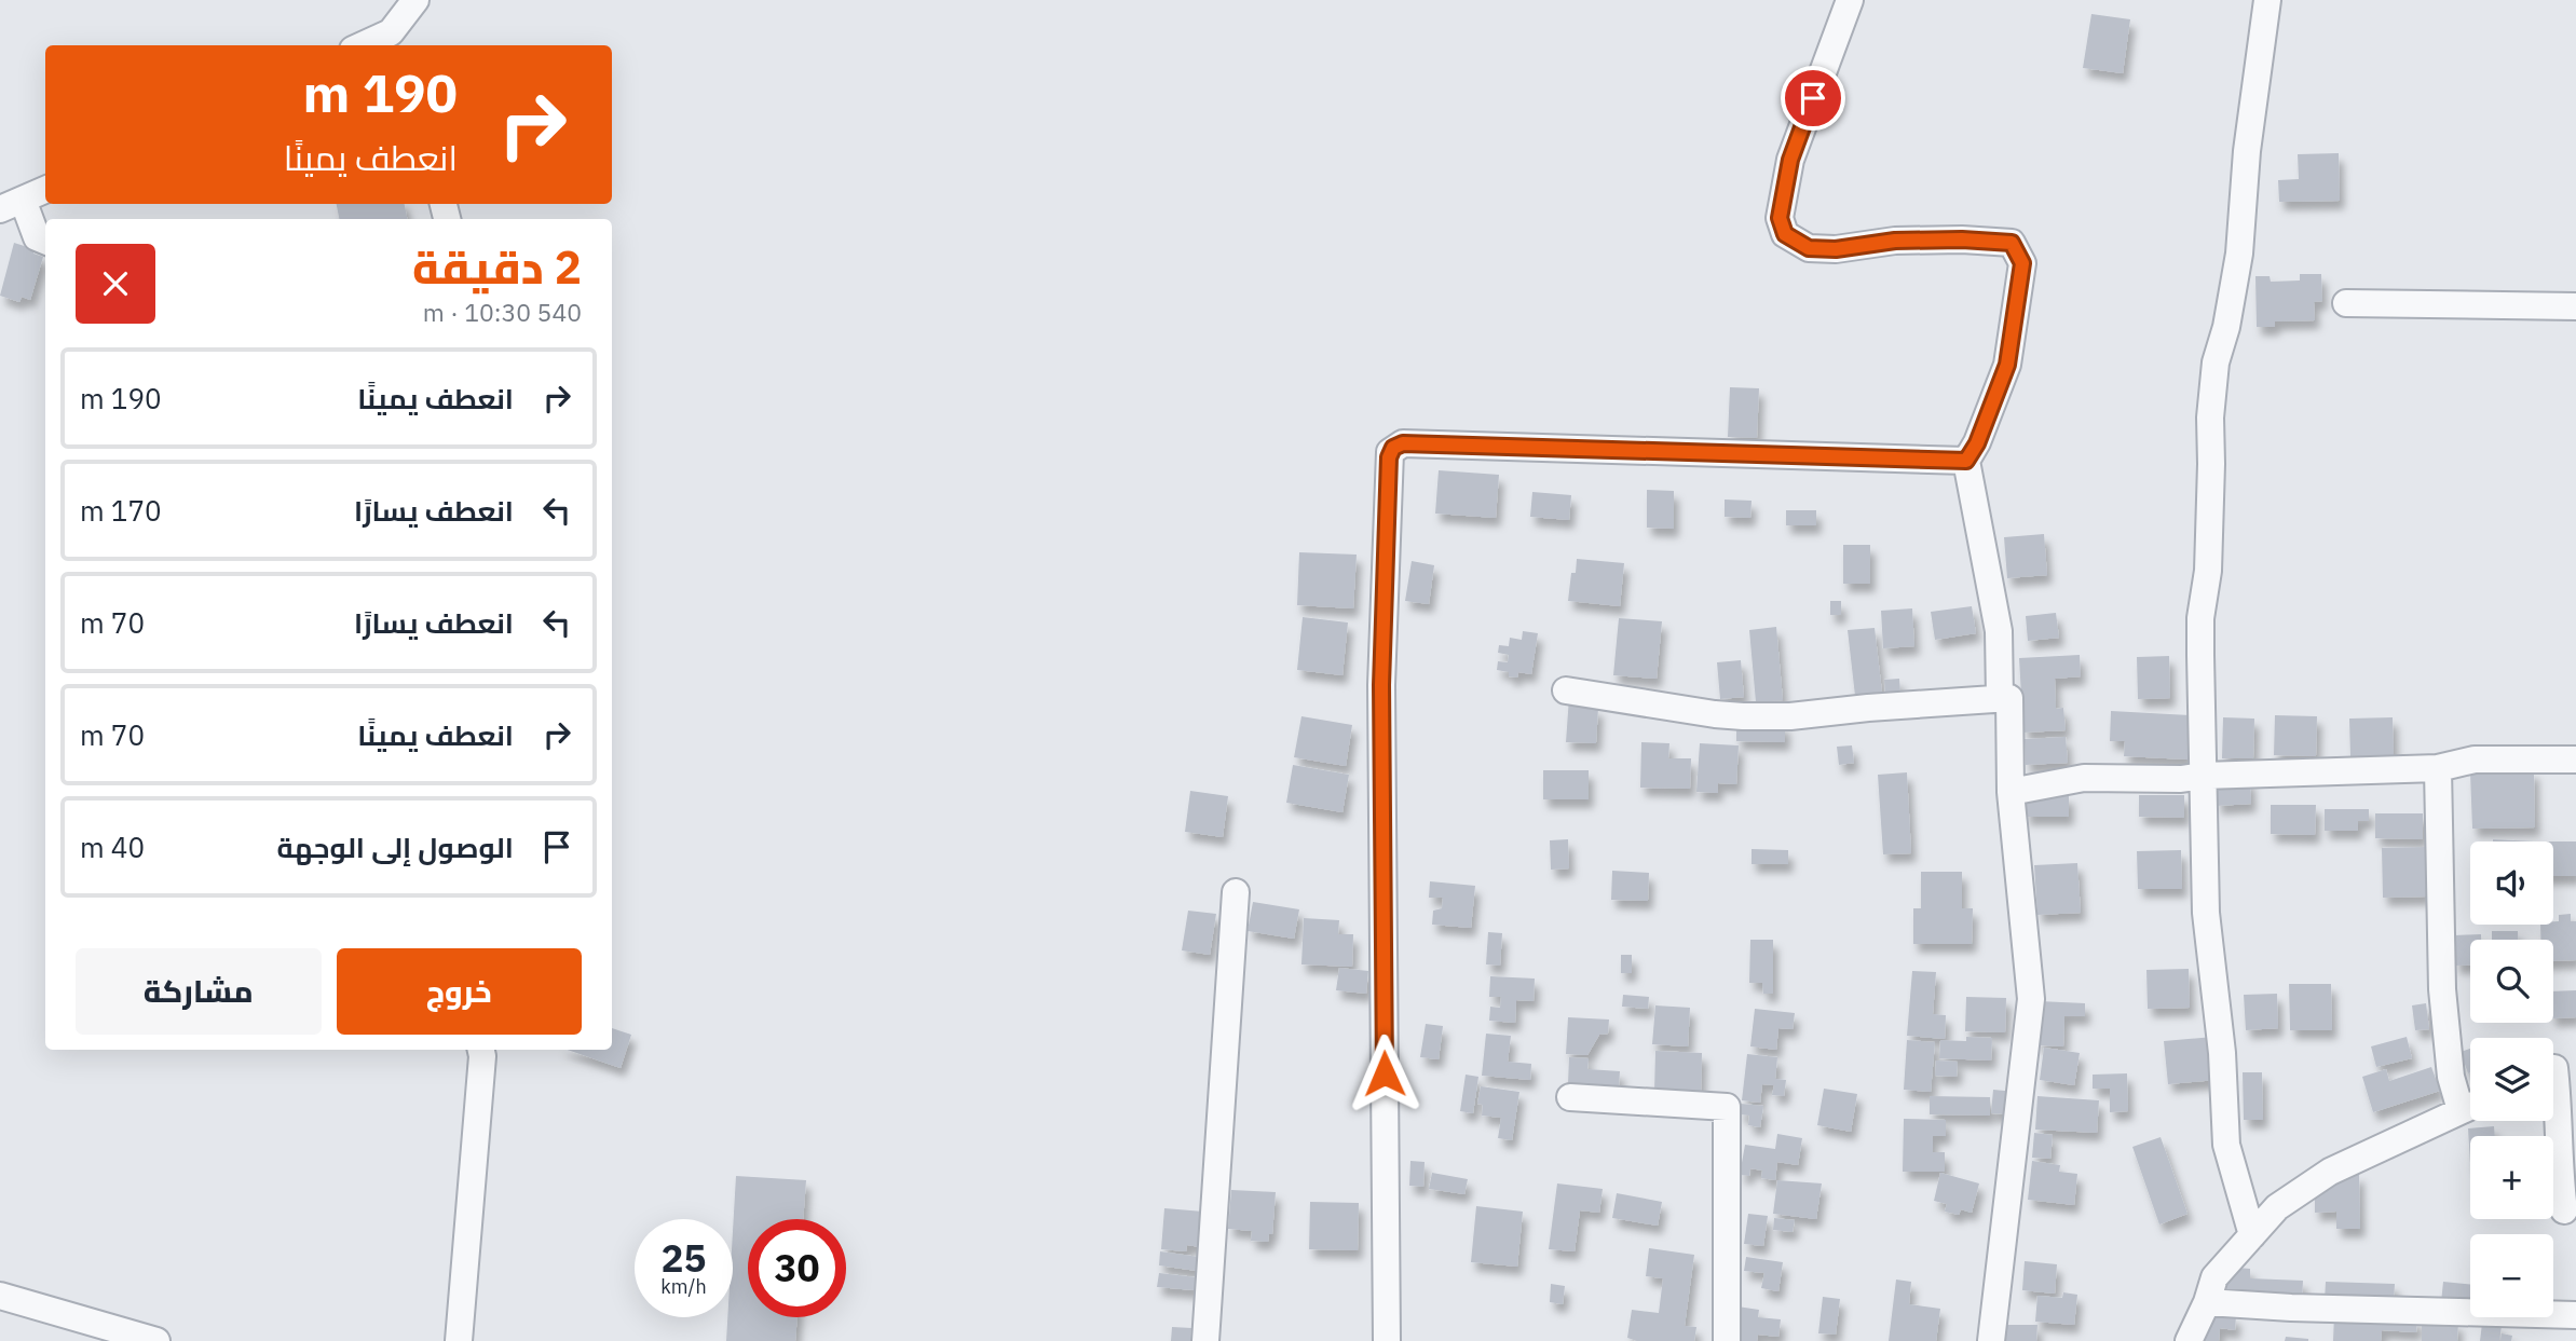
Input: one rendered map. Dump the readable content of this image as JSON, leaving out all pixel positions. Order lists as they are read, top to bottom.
{
  "page": {
    "turn": ["190 m", "انعطف يمينًا"],
    "heading": ["2 دقيقة", "540 m · 10:30"],
    "list": [
      {
        "name": "انعطف يمينًا",
        "value": "190 m"
      },
      {
        "name": "انعطف يسارًا",
        "value": "170 m"
      },
      {
        "name": "انعطف يسارًا",
        "value": "70 m"
      },
      {
        "name": "انعطف يمينًا",
        "value": "70 m"
      },
      {
        "name": "الوصول إلى الوجهة",
        "value": "40 m"
      }
    ],
    "map_buttons": ["+", "−"],
    "buttons": ["خروج", "مشاركة"],
    "speed": "25 km/h",
    "limit": "30"
  }
}
